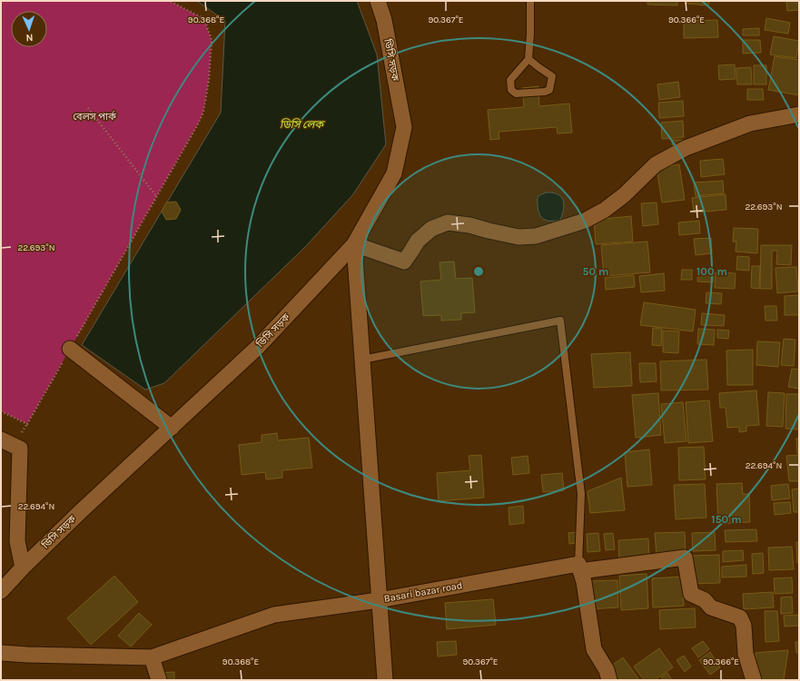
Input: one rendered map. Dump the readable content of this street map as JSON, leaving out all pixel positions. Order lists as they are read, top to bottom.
{
  "streets": {
    "street": ["ডিসি সড়ক", "Basari bazar road"]
  },
  "water": ["ডিসি লেক"],
  "parks": ["বেলস পার্ক"],
  "north": "bottom",
  "coordinates": [
    "90.368°E",
    "90.367°E",
    "90.366°E",
    "22.693°N",
    "22.694°N"
  ],
  "rings": ["50 m", "100 m", "150 m"]
}
